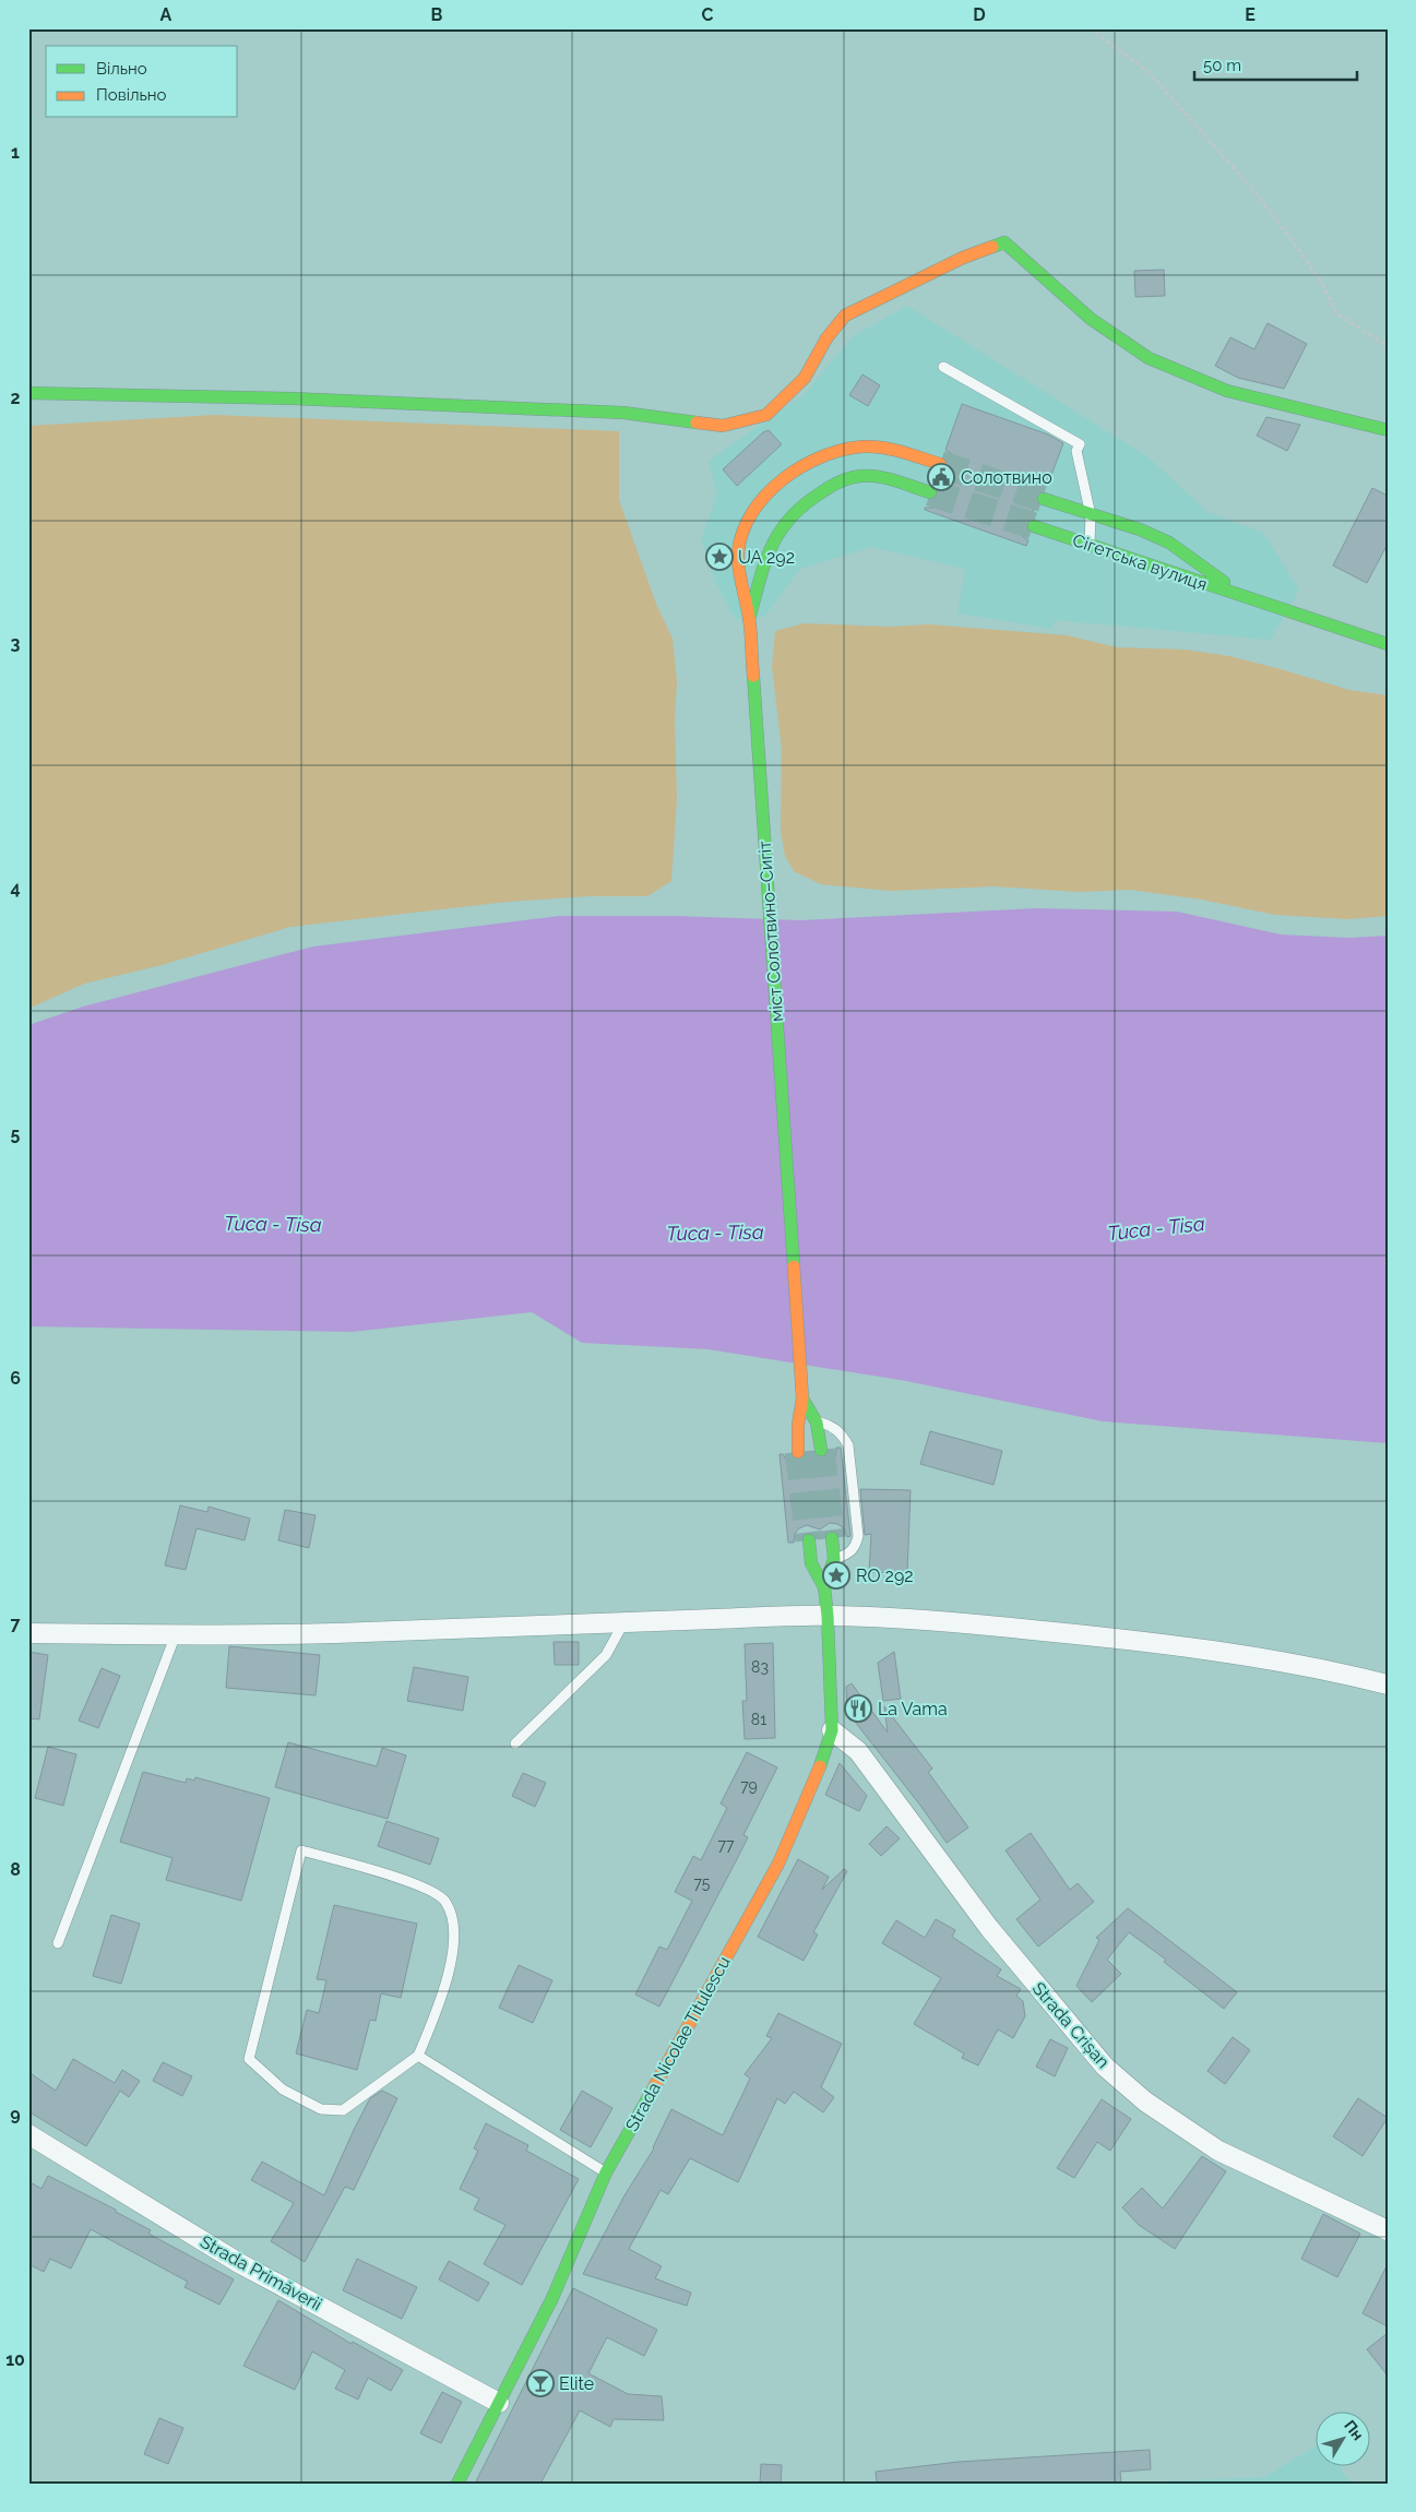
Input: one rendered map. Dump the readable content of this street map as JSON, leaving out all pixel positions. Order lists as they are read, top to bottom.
{
  "streets": {
    "street": [
      "Сігетська вулиця",
      "міст Солотвино–Сигіт",
      "Strada Crișan",
      "Strada Nicolae Titulescu",
      "Strada Primăverii"
    ]
  },
  "crossings": [
    ["Strada Crișan", "Strada Nicolae Titulescu"],
    ["Strada Nicolae Titulescu", "Strada Primăverii"]
  ],
  "water": ["Тиса - Tisa"],
  "places": {
    "public building": ["Солотвино"],
    "place": ["UA 292", "RO 292"],
    "restaurant": ["La Vama"],
    "bar": ["Elite"]
  },
  "house_numbers": [
    "83",
    "81",
    "79",
    "77",
    "75"
  ],
  "legend": ["Вільно", "Повільно"],
  "scale_bar": "50 m",
  "north": "top right",
  "grid": {
    "columns": [
      "A",
      "B",
      "C",
      "D",
      "E"
    ],
    "rows": [
      "1",
      "2",
      "3",
      "4",
      "5",
      "6",
      "7",
      "8",
      "9",
      "10"
    ]
  }
}
